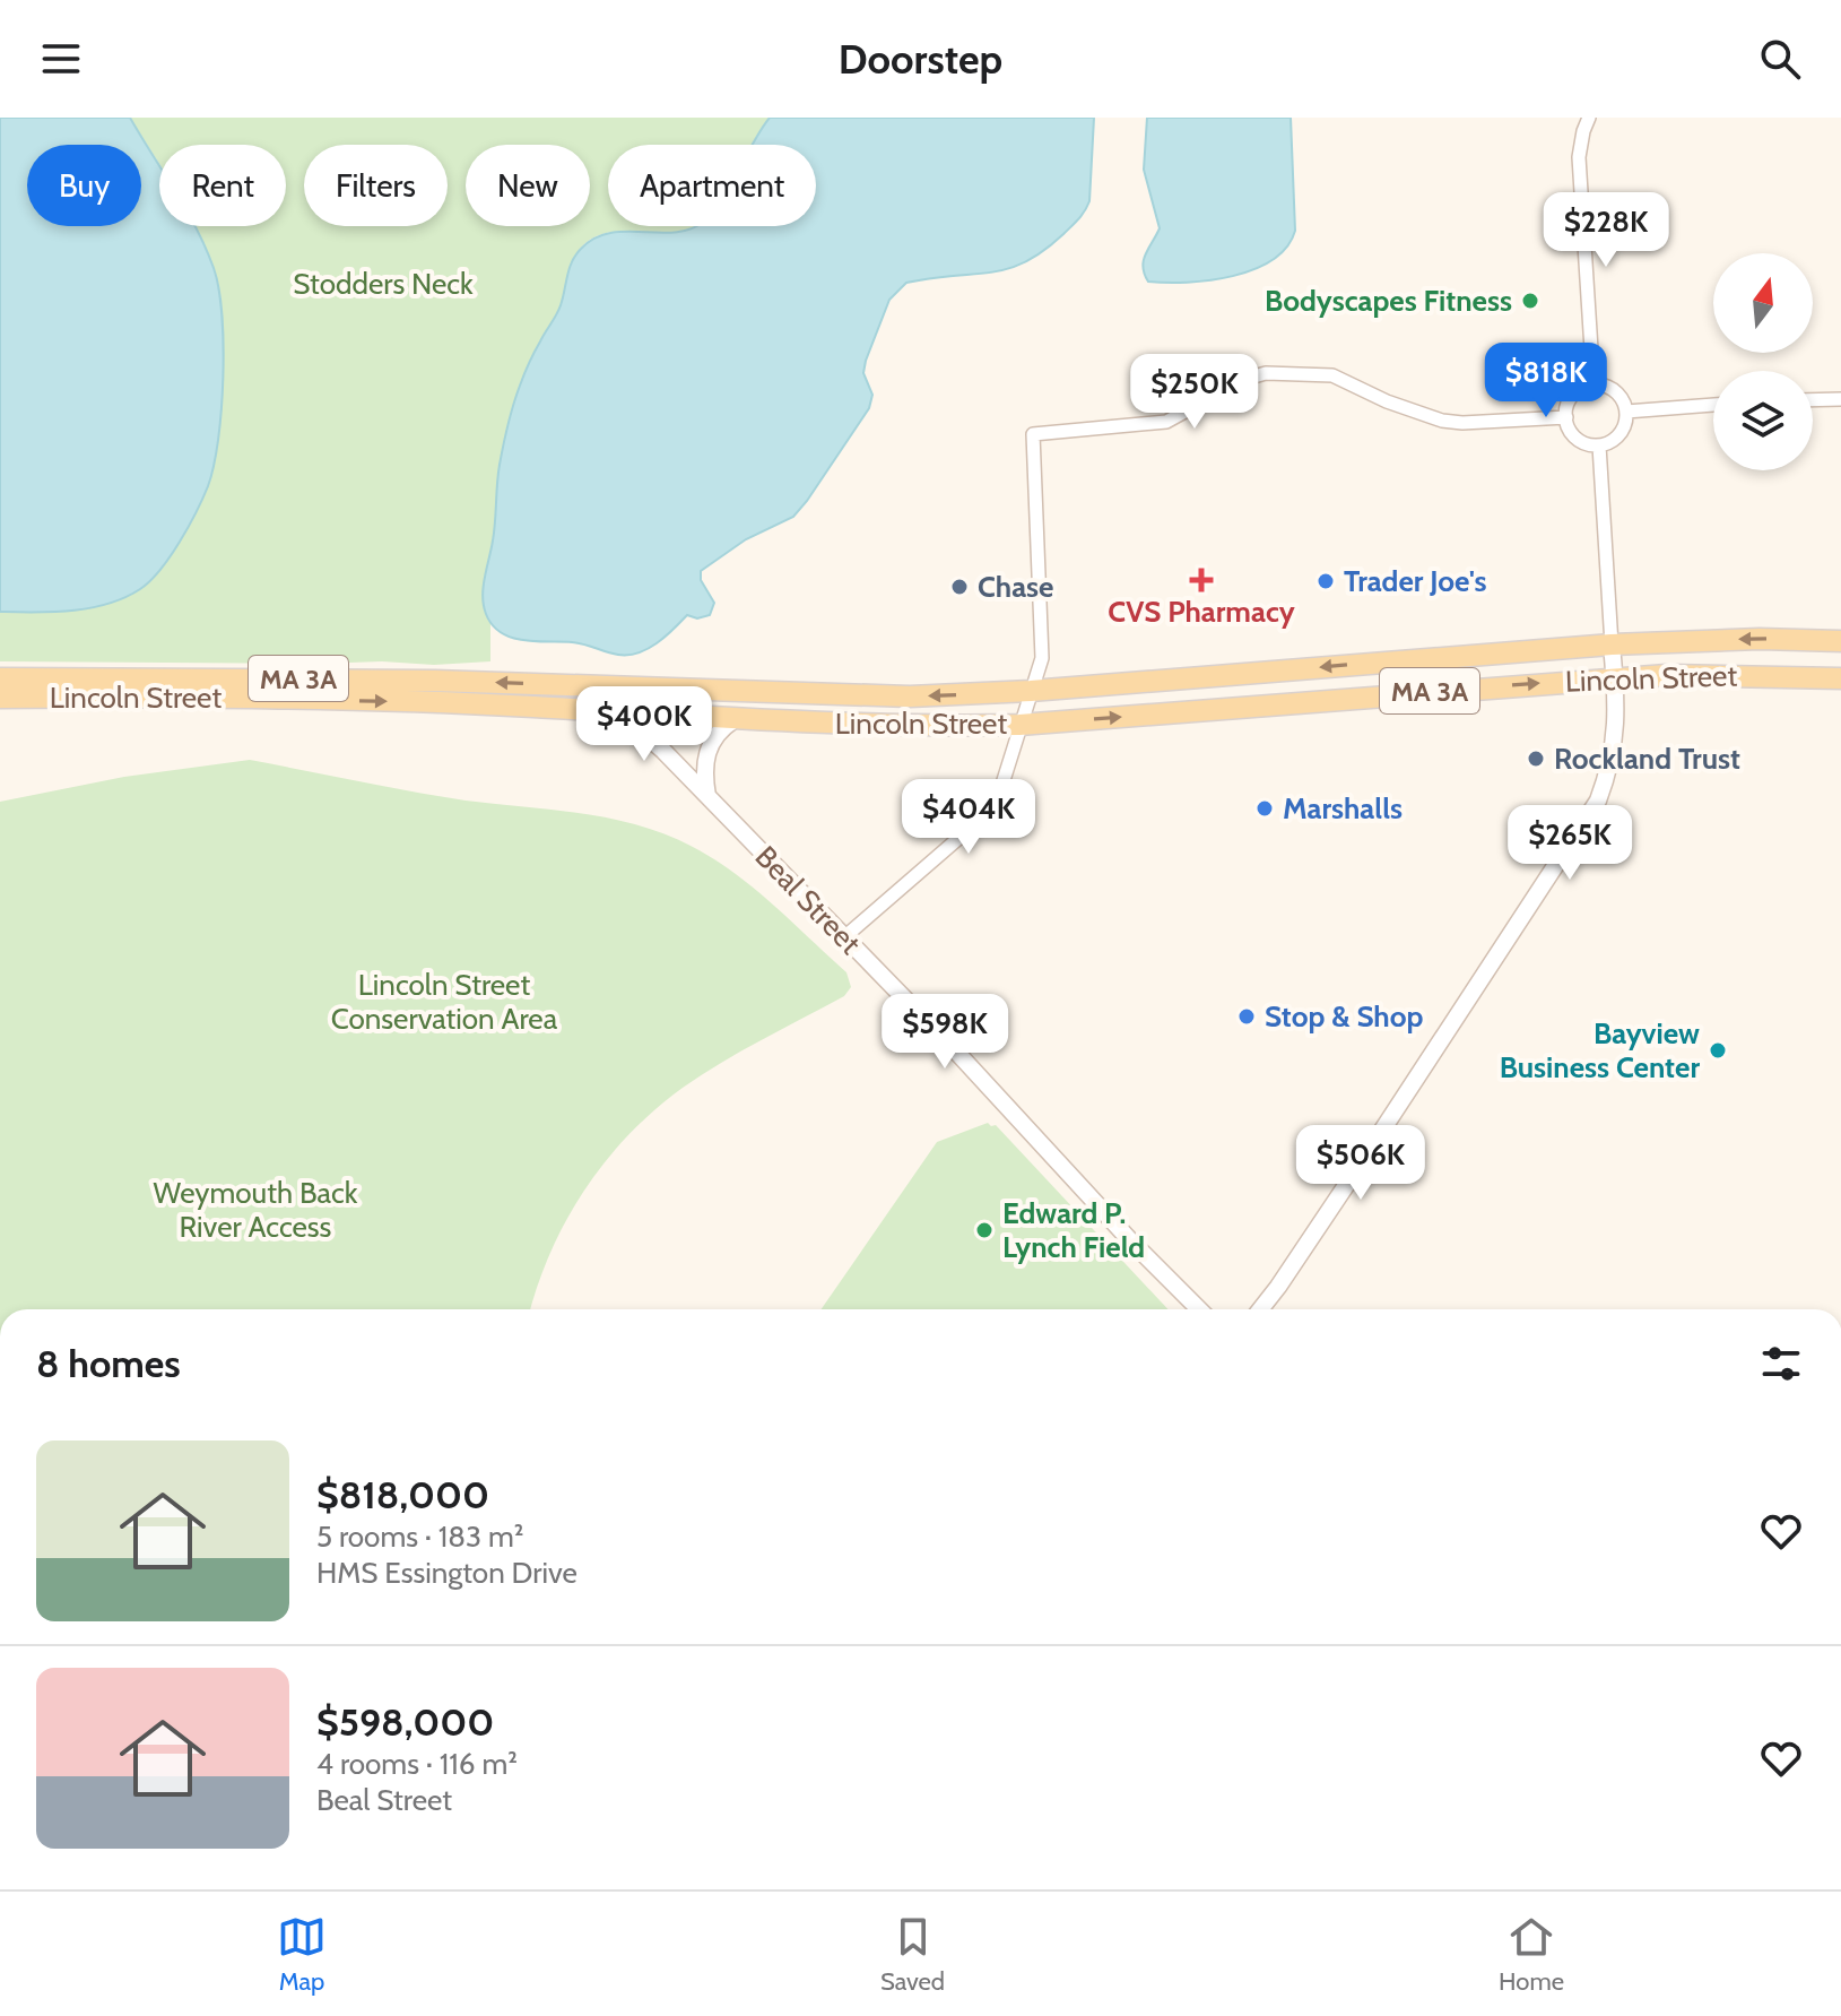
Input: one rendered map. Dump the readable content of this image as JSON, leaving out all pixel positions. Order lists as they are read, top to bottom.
{
  "streets": {
    "main road": ["MA 3A", "Lincoln Street"],
    "street": ["Beal Street"]
  },
  "crossings": [
    ["Lincoln Street", "Beal Street"]
  ],
  "parks": ["Stodders Neck", "Lincoln Street Conservation Area", "Weymouth Back River Access"],
  "places": {
    "other": [
      "Bodyscapes Fitness",
      "Trader Joe's",
      "Chase",
      "Rockland Trust",
      "Marshalls",
      "Stop & Shop",
      "Bayview Business Center",
      "Edward P. Lynch Field"
    ],
    "health": ["CVS Pharmacy"]
  },
  "north": "top",
  "page": {
    "header": "Doorstep",
    "chip": [
      "Buy",
      "Rent",
      "Filters",
      "New",
      "Apartment"
    ],
    "price": [
      "$228K",
      "$818K",
      "$250K",
      "$400K",
      "$404K",
      "$265K",
      "$598K",
      "$506K"
    ],
    "heading": "8 homes",
    "list": [
      {
        "name": "$818,000",
        "note": "5 rooms · 183 m² · HMS Essington Drive"
      },
      {
        "name": "$598,000",
        "note": "4 rooms · 116 m² · Beal Street"
      }
    ],
    "tabs": ["Map", "Saved", "Home"]
  }
}
